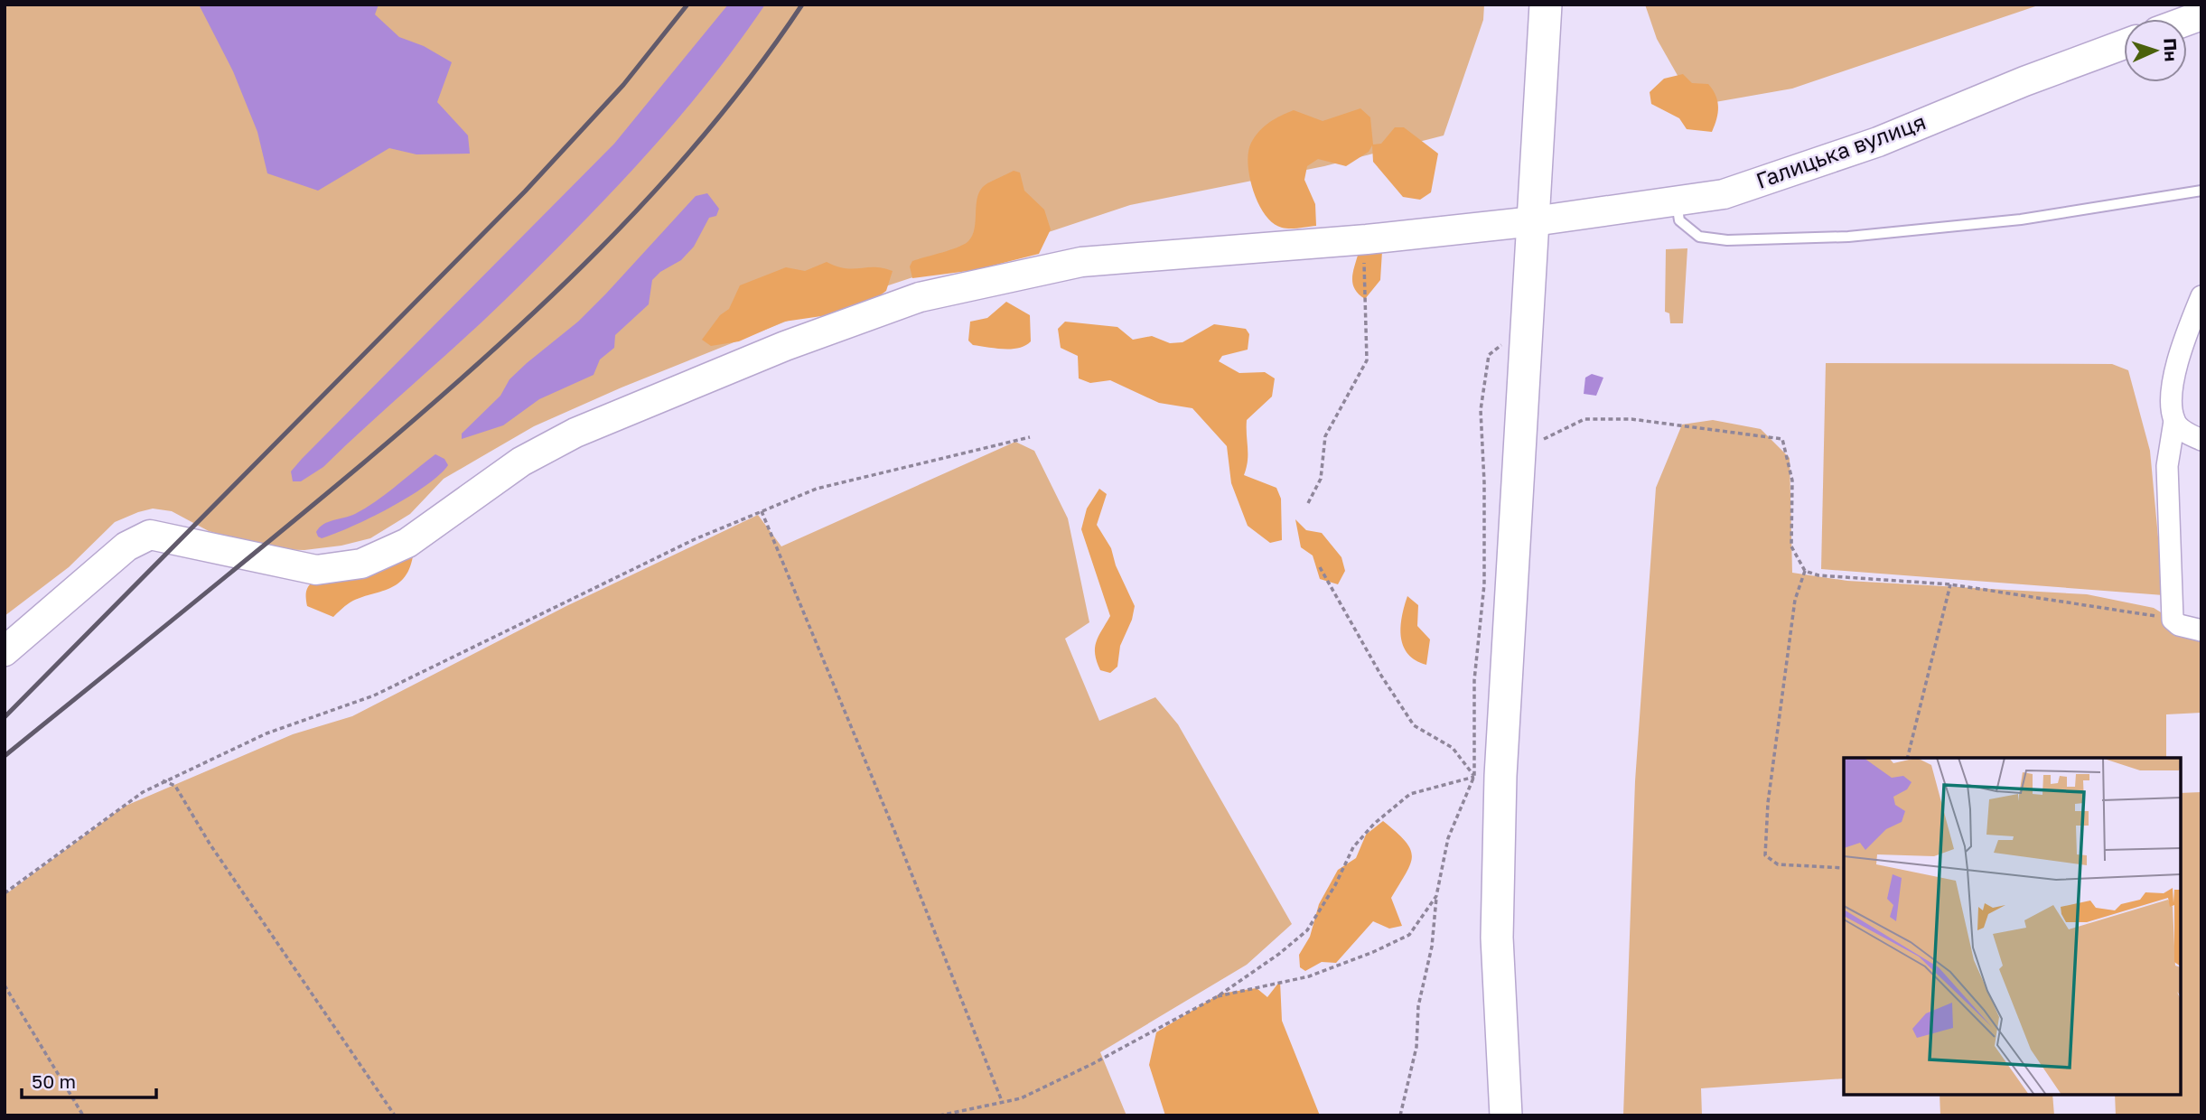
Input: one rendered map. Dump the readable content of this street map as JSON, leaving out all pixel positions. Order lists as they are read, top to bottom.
{
  "streets": {
    "street": ["Галицька вулиця"]
  },
  "scale_bar": "50 m",
  "north": "right"
}
